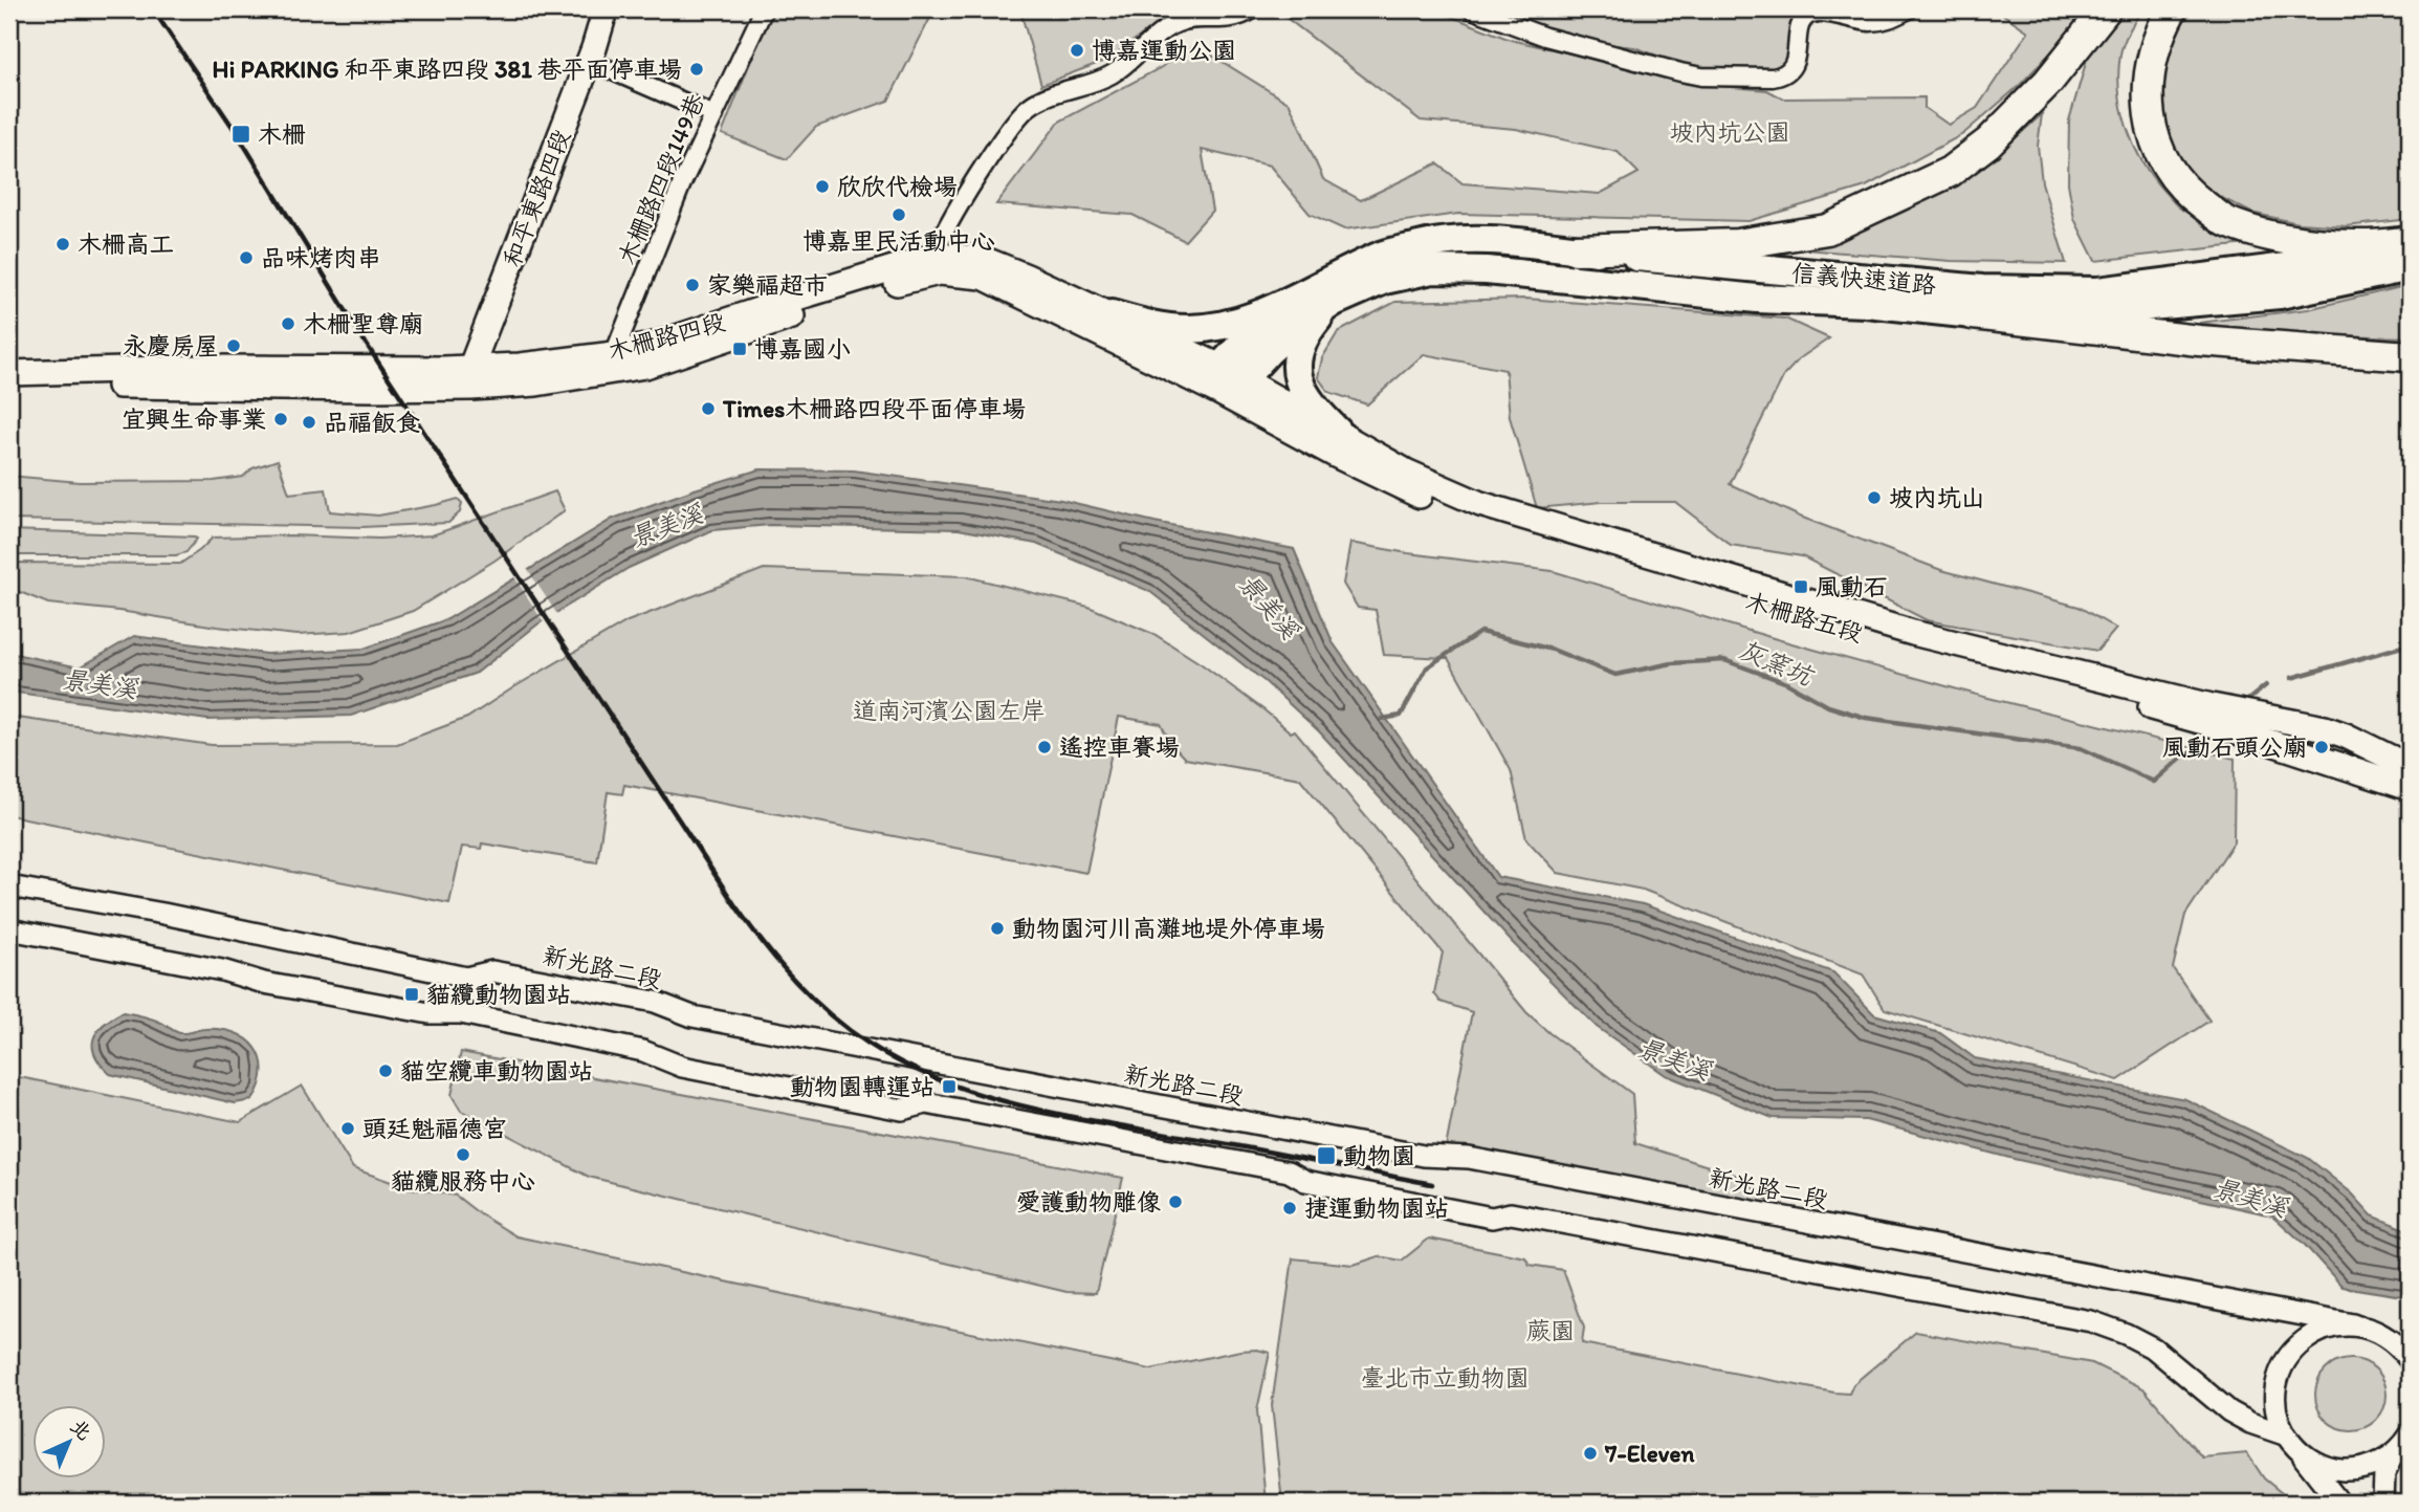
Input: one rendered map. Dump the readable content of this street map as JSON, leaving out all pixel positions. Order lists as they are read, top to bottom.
{
  "streets": {
    "highway": ["信義快速道路"],
    "main road": ["和平東路四段", "木柵路四段", "木柵路五段"],
    "street": ["木柵路四段149巷", "新光路二段"]
  },
  "crossings": [
    ["木柵路四段149巷", "木柵路四段"],
    ["和平東路四段", "木柵路四段"],
    ["木柵路四段", "木柵路五段"]
  ],
  "water": ["景美溪", "灰窯坑"],
  "parks": [
    "坡內坑公園",
    "道南河濱公園左岸",
    "蕨園",
    "臺北市立動物園"
  ],
  "places": {
    "other": [
      "博嘉運動公園",
      "Hi PARKING 和平東路四段 381 巷平面停車場",
      "欣欣代檢場",
      "博嘉里民活動中心",
      "木柵高工",
      "品味烤肉串",
      "家樂福超市",
      "木柵聖尊廟",
      "永慶房屋",
      "Times木柵路四段平面停車場",
      "宜興生命事業",
      "品福飯食",
      "坡內坑山",
      "遙控車賽場",
      "風動石頭公廟",
      "動物園河川高灘地堤外停車場",
      "貓空纜車動物園站",
      "頭廷魁福德宮",
      "貓纜服務中心",
      "愛護動物雕像",
      "捷運動物園站",
      "7-Eleven"
    ],
    "transit": [
      "木柵",
      "博嘉國小",
      "風動石",
      "貓纜動物園站",
      "動物園轉運站",
      "動物園"
    ]
  },
  "north": "top right"
}
